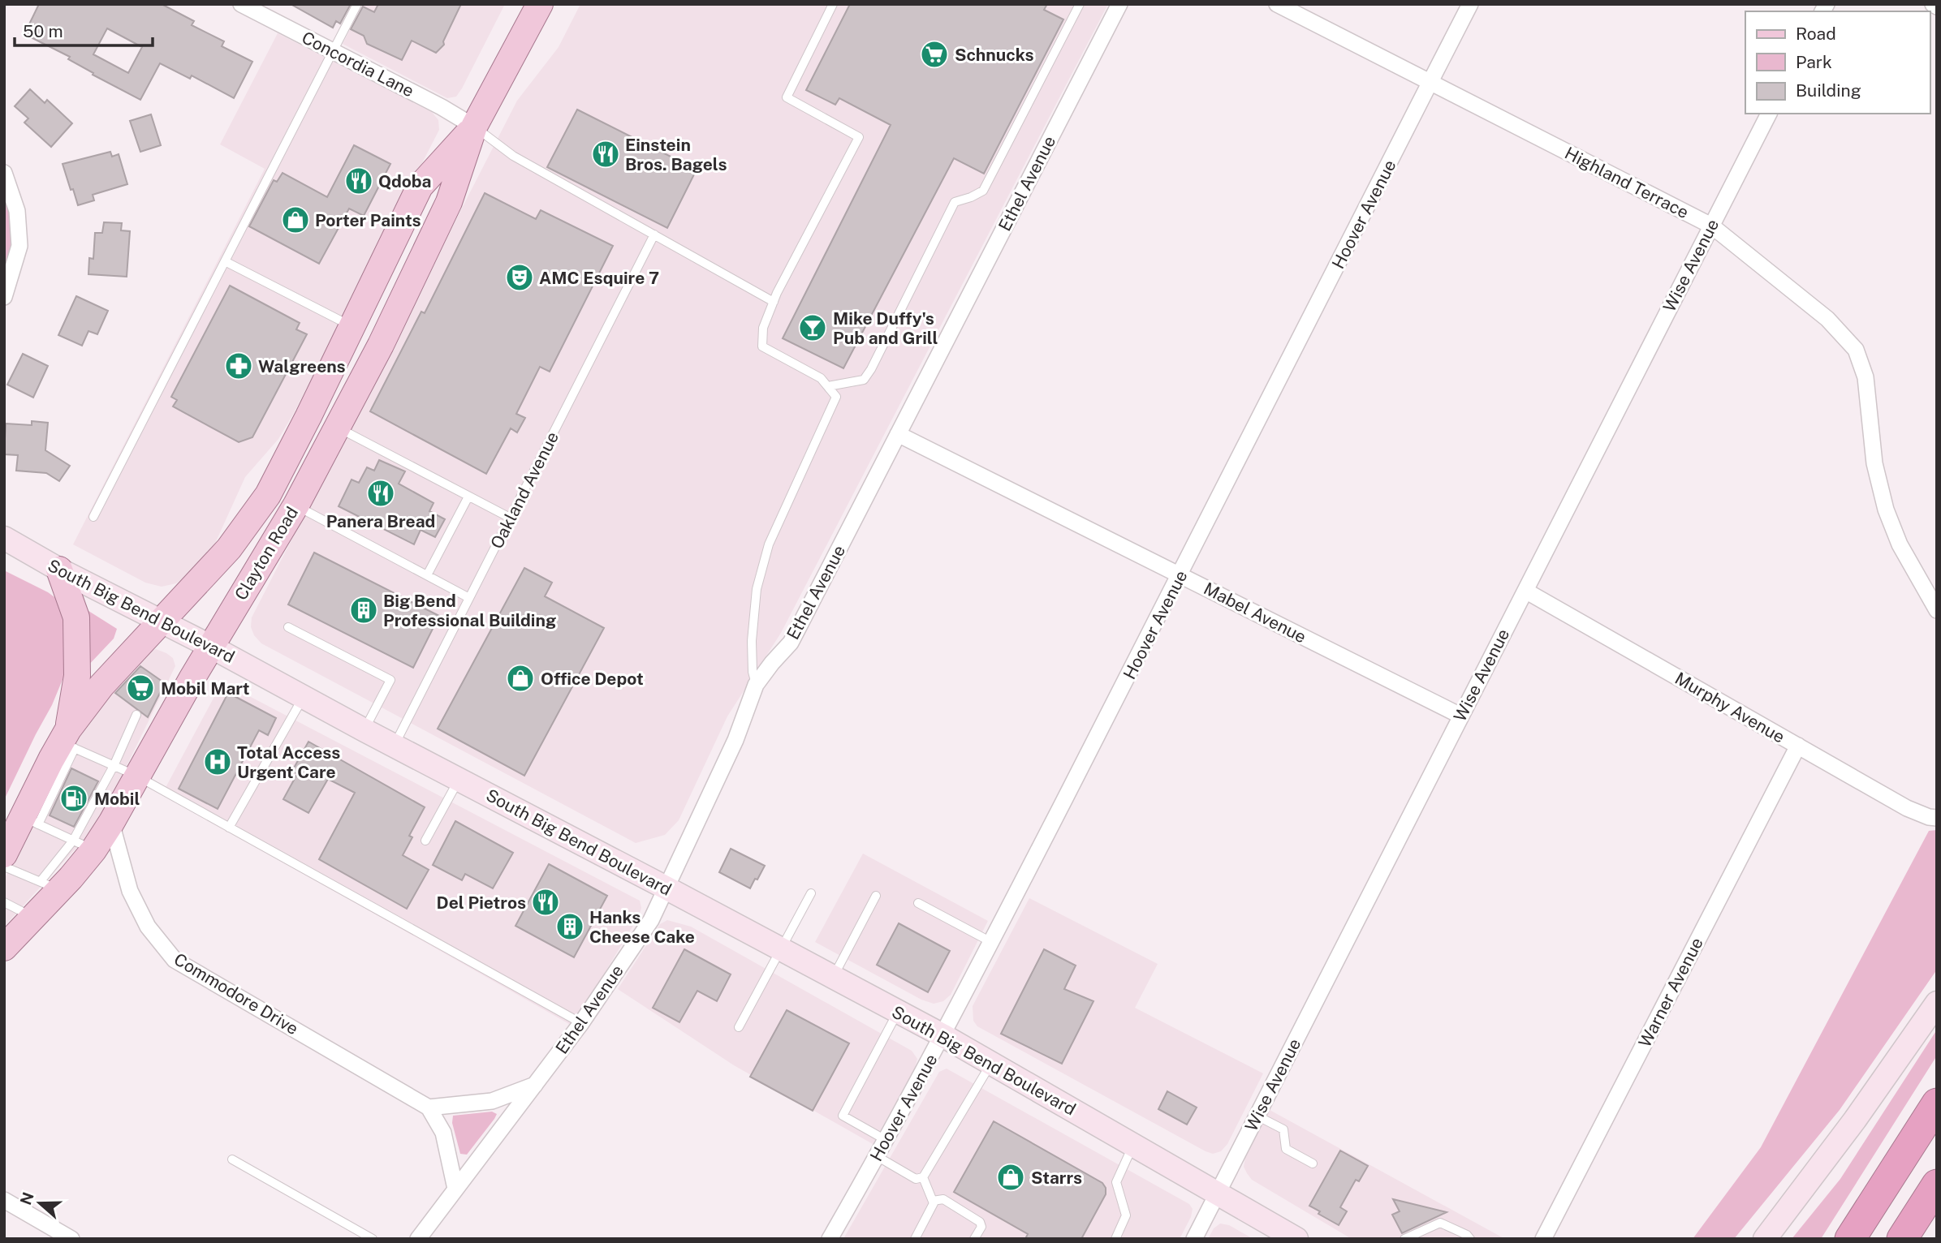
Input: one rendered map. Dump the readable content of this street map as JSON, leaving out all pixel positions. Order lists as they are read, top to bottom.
{
  "streets": {
    "main road": ["Clayton Road", "South Big Bend Boulevard"],
    "street": [
      "Concordia Lane",
      "Highland Terrace",
      "Ethel Avenue",
      "Hoover Avenue",
      "Wise Avenue",
      "Mabel Avenue",
      "Murphy Avenue",
      "Warner Avenue",
      "Commodore Drive"
    ],
    "lane": ["Oakland Avenue"]
  },
  "crossings": [
    ["Concordia Lane", "Clayton Road"],
    ["Highland Terrace", "Hoover Avenue"],
    ["Highland Terrace", "Wise Avenue"],
    ["Ethel Avenue", "South Big Bend Boulevard"],
    ["Ethel Avenue", "Mabel Avenue"],
    ["Ethel Avenue", "Commodore Drive"],
    ["Hoover Avenue", "South Big Bend Boulevard"],
    ["Hoover Avenue", "Mabel Avenue"],
    ["Wise Avenue", "South Big Bend Boulevard"],
    ["Wise Avenue", "Mabel Avenue"],
    ["Wise Avenue", "Murphy Avenue"],
    ["Oakland Avenue", "South Big Bend Boulevard"],
    ["Clayton Road", "South Big Bend Boulevard"],
    ["Clayton Road", "Commodore Drive"],
    ["Murphy Avenue", "Warner Avenue"]
  ],
  "places": {
    "supermarket": ["Schnucks", "Mobil Mart"],
    "restaurant": [
      "Einstein Bros. Bagels",
      "Qdoba",
      "Panera Bread",
      "Del Pietros"
    ],
    "shop": ["Porter Paints", "Office Depot", "Starrs"],
    "theatre": ["AMC Esquire 7"],
    "bar": ["Mike Duffy's Pub and Grill"],
    "pharmacy": ["Walgreens"],
    "building": ["Big Bend Professional Building", "Hanks Cheese Cake"],
    "hospital": ["Total Access Urgent Care"],
    "fuel station": ["Mobil"]
  },
  "legend": ["Road", "Park", "Building"],
  "scale_bar": "50 m",
  "north": "left"
}
